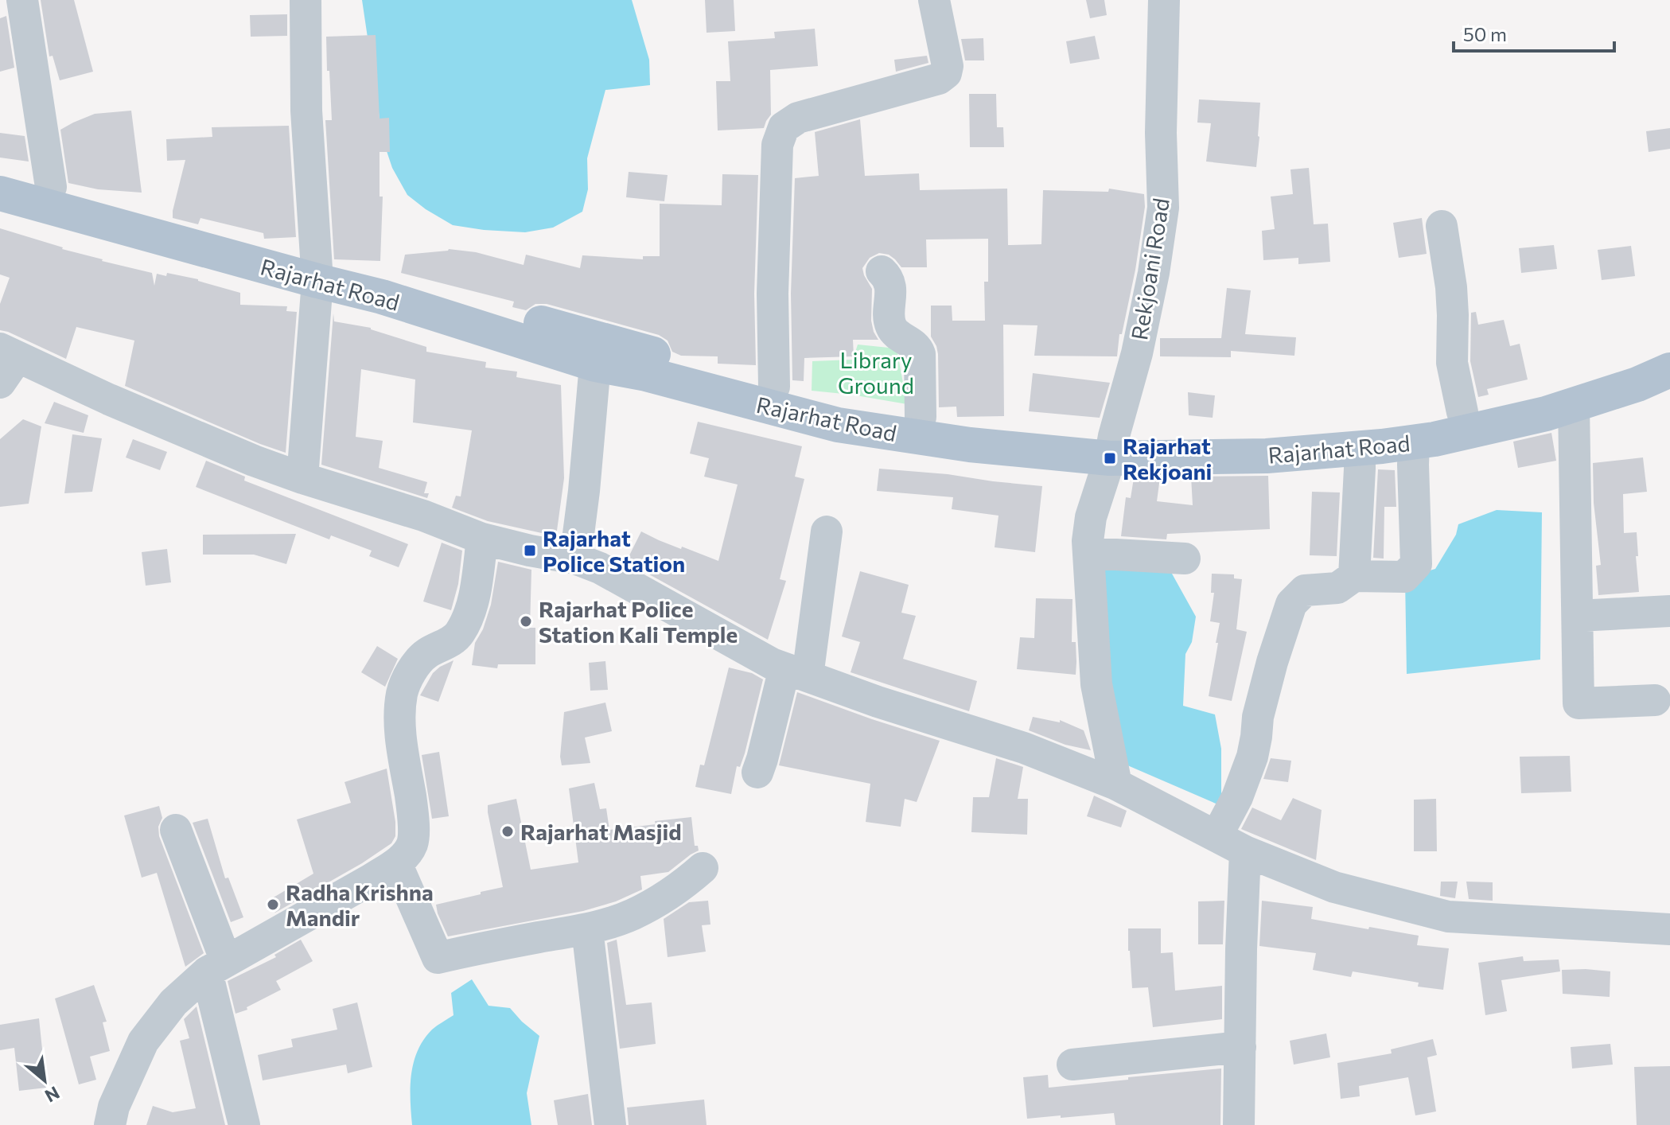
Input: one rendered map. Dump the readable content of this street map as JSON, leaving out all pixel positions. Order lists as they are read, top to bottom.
{
  "streets": {
    "main road": ["Rajarhat Road"],
    "street": ["Rekjoani Road"]
  },
  "crossings": [
    ["Rekjoani Road", "Rajarhat Road"]
  ],
  "parks": ["Library Ground"],
  "places": {
    "transit": ["Rajarhat Rekjoani", "Rajarhat Police Station"],
    "other": ["Rajarhat Police Station Kali Temple", "Rajarhat Masjid", "Radha Krishna Mandir"]
  },
  "scale_bar": "50 m",
  "north": "bottom right"
}
